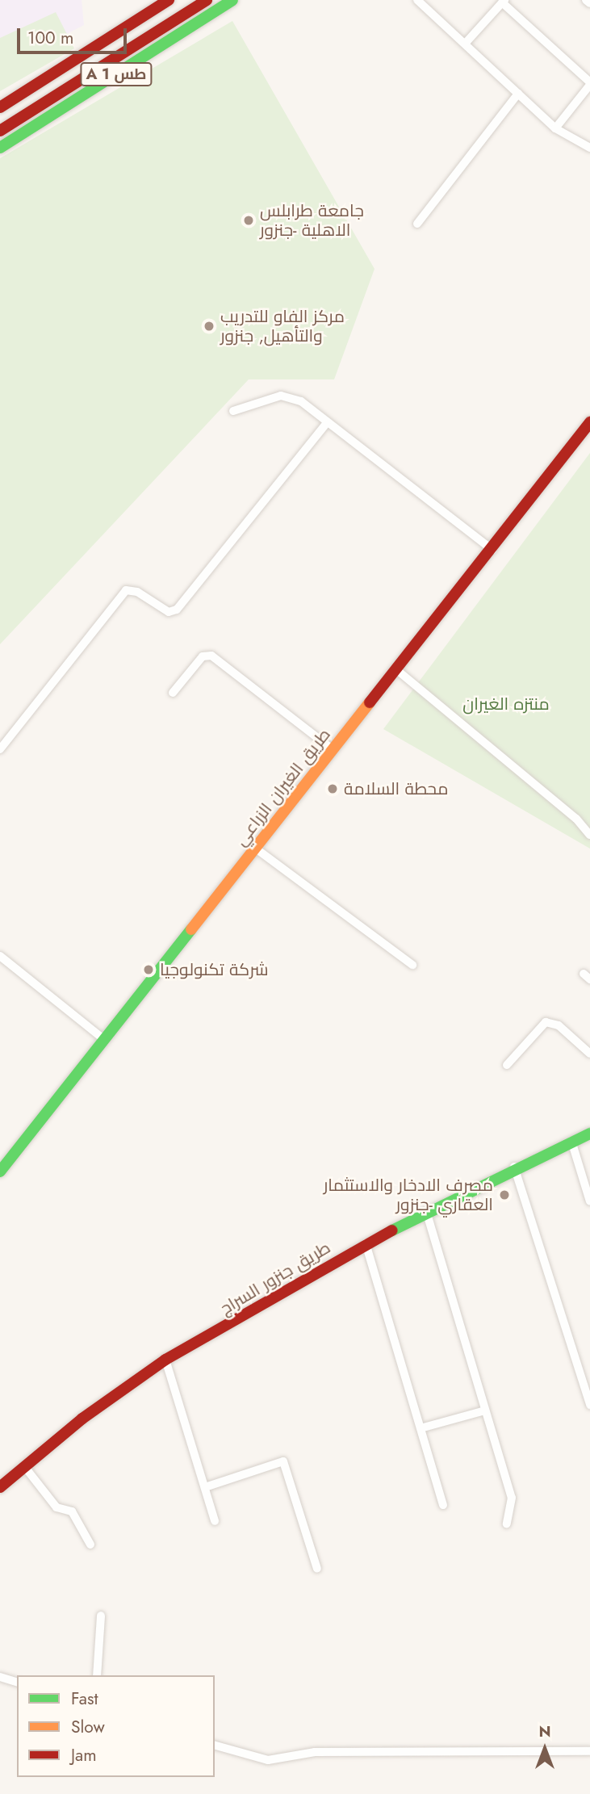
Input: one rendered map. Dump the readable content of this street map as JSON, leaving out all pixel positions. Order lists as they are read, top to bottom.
{
  "streets": {
    "main road": ["A 1 طس", "طريق الغيران الزراعي", "طريق جنزور السراج"]
  },
  "parks": ["منتزه الغيران"],
  "places": [
    "جامعة طرابلس الاهلية -جنزور",
    "مركز الفاو للتدريب والتأهيل, جنزور",
    "محطة السلامة",
    "شركة تكنولوجيا",
    "مصرف الادخار والاستثمار العقاري -جنزور"
  ],
  "legend": ["Fast", "Slow", "Jam"],
  "scale_bar": "100 m",
  "north": "top"
}
